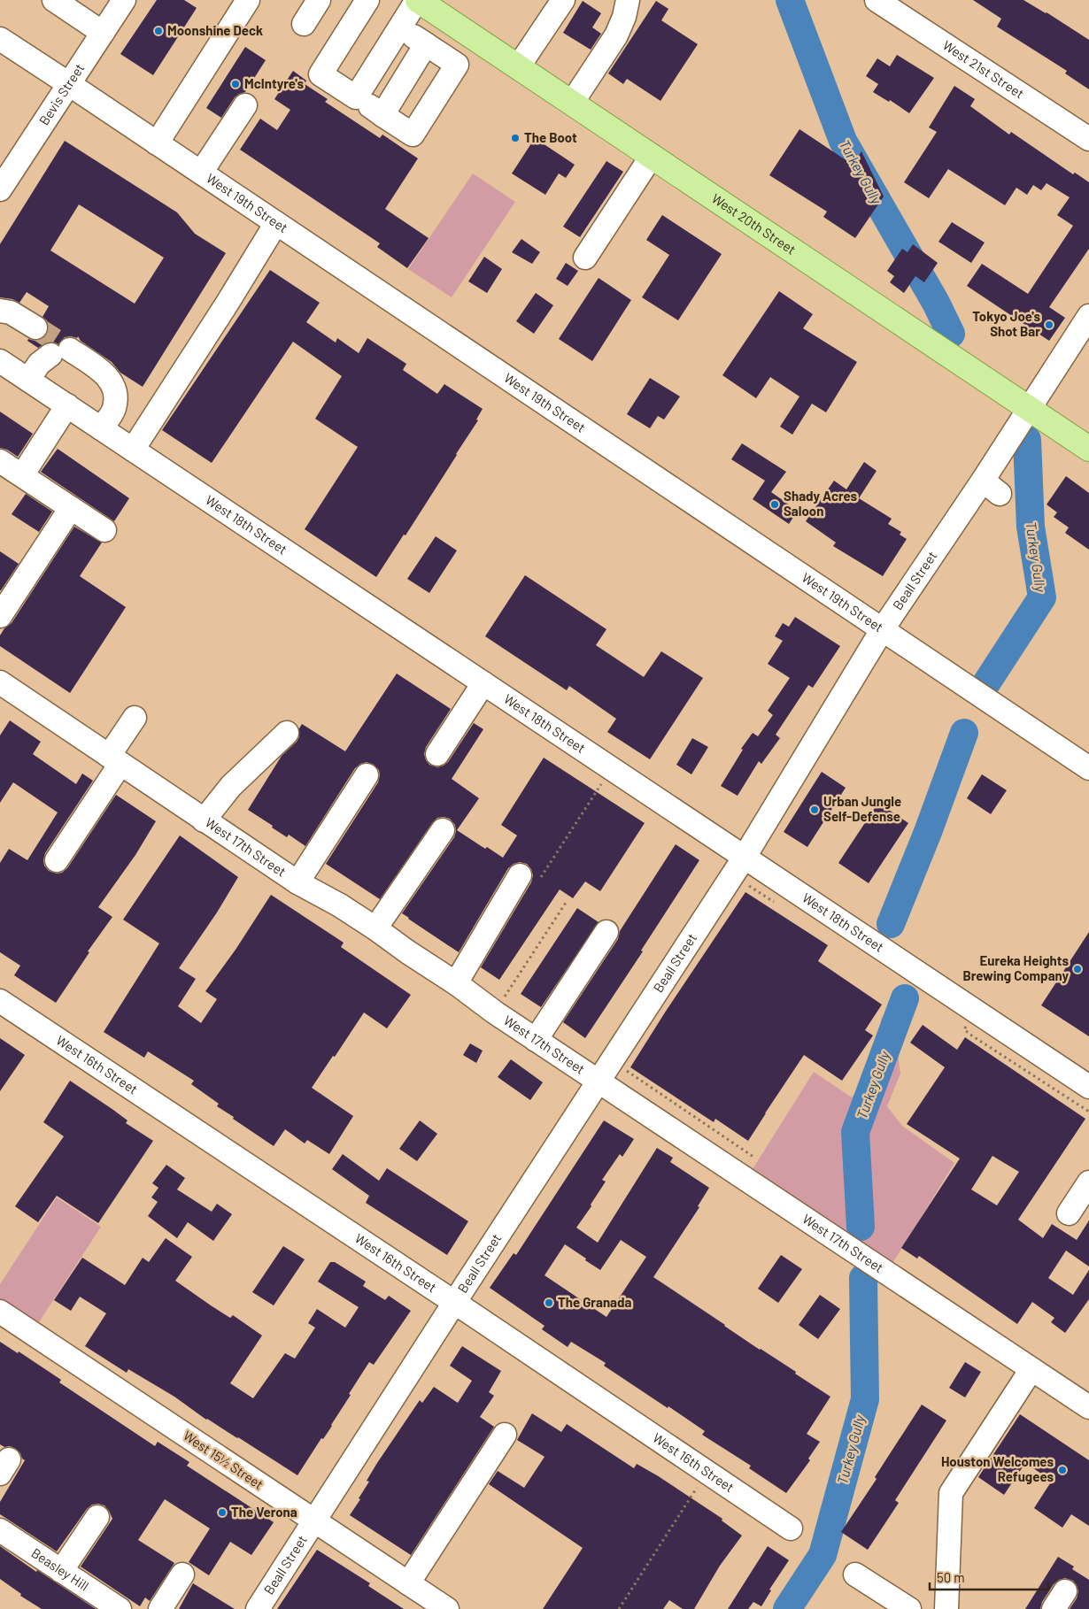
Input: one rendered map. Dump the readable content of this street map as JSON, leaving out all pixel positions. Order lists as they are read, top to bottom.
{
  "streets": {
    "main road": ["West 20th Street"],
    "street": [
      "West 21st Street",
      "Bevis Street",
      "West 19th Street",
      "West 18th Street",
      "Beall Street",
      "West 17th Street",
      "West 16th Street",
      "West 15½ Street",
      "Beasley Hill"
    ]
  },
  "crossings": [
    ["Bevis Street", "West 19th Street"],
    ["West 19th Street", "Beall Street"],
    ["West 20th Street", "Beall Street"],
    ["West 18th Street", "Beall Street"],
    ["Beall Street", "West 17th Street"],
    ["Beall Street", "West 16th Street"],
    ["Beall Street", "West 15½ Street"]
  ],
  "water": ["Turkey Gully"],
  "places": [
    "Moonshine Deck",
    "McIntyre's",
    "The Boot",
    "Tokyo Joe's Shot Bar",
    "Shady Acres Saloon",
    "Urban Jungle Self-Defense",
    "Eureka Heights Brewing Company",
    "The Granada",
    "Houston Welcomes Refugees",
    "The Verona"
  ],
  "scale_bar": "50 m"
}
